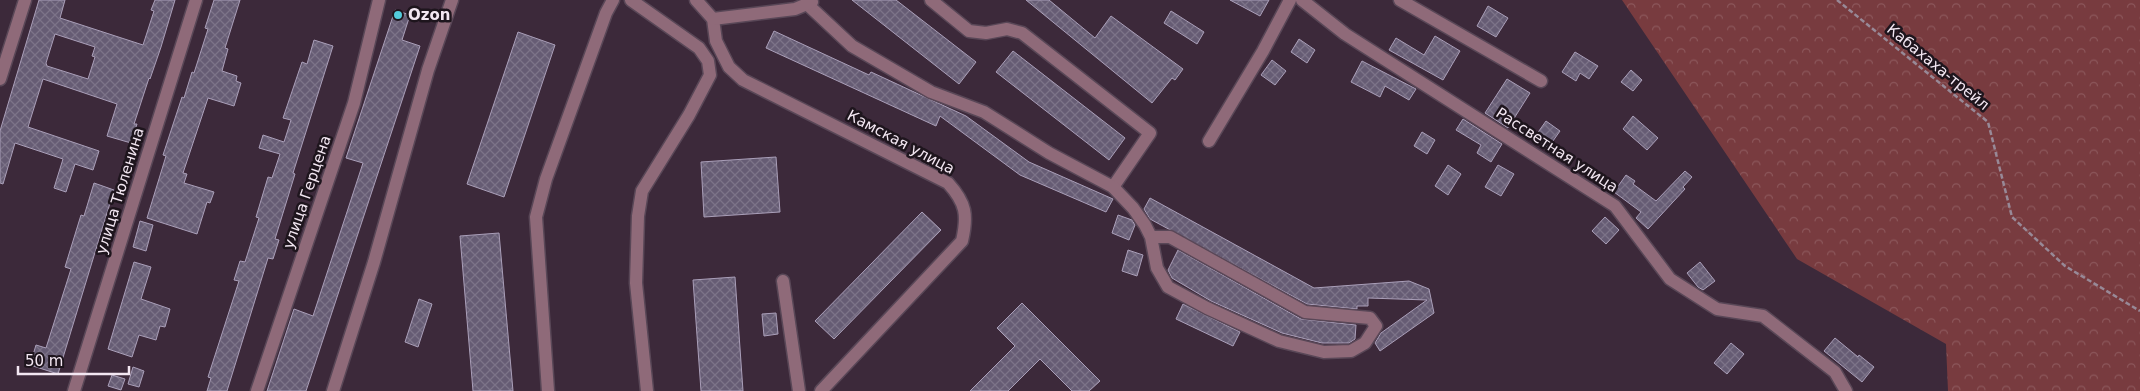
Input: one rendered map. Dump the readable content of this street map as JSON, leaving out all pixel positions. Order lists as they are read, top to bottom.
{
  "streets": {
    "street": [
      "Камская улица",
      "Рассветная улица",
      "улица Тюленина",
      "улица Герцена"
    ],
    "path": ["Кабахаха-трейл"]
  },
  "places": ["Ozon"],
  "scale_bar": "50 m"
}
